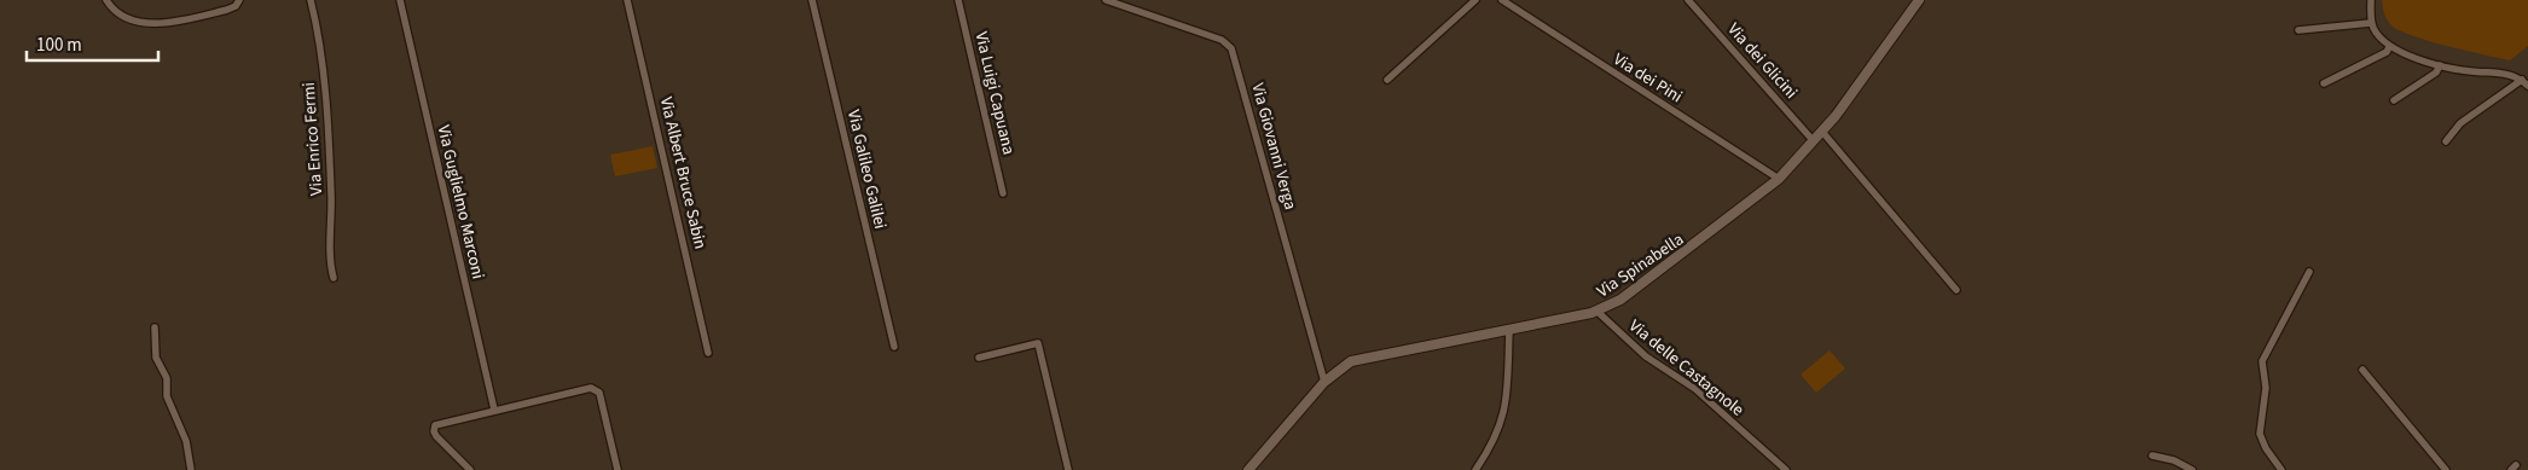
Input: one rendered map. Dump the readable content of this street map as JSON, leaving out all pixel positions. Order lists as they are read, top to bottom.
{
  "streets": {
    "street": [
      "Via dei Glicini",
      "Via dei Pini",
      "Via Luigi Capuana",
      "Via Enrico Fermi",
      "Via Giovanni Verga",
      "Via Galileo Galilei",
      "Via Albert Bruce Sabin",
      "Via Guglielmo Marconi",
      "Via Spinabella",
      "Via delle Castagnole"
    ]
  },
  "crossings": [
    ["Via dei Glicini", "Via Spinabella"],
    ["Via dei Pini", "Via Spinabella"],
    ["Via Giovanni Verga", "Via Spinabella"],
    ["Via Spinabella", "Via delle Castagnole"]
  ],
  "scale_bar": "100 m"
}
